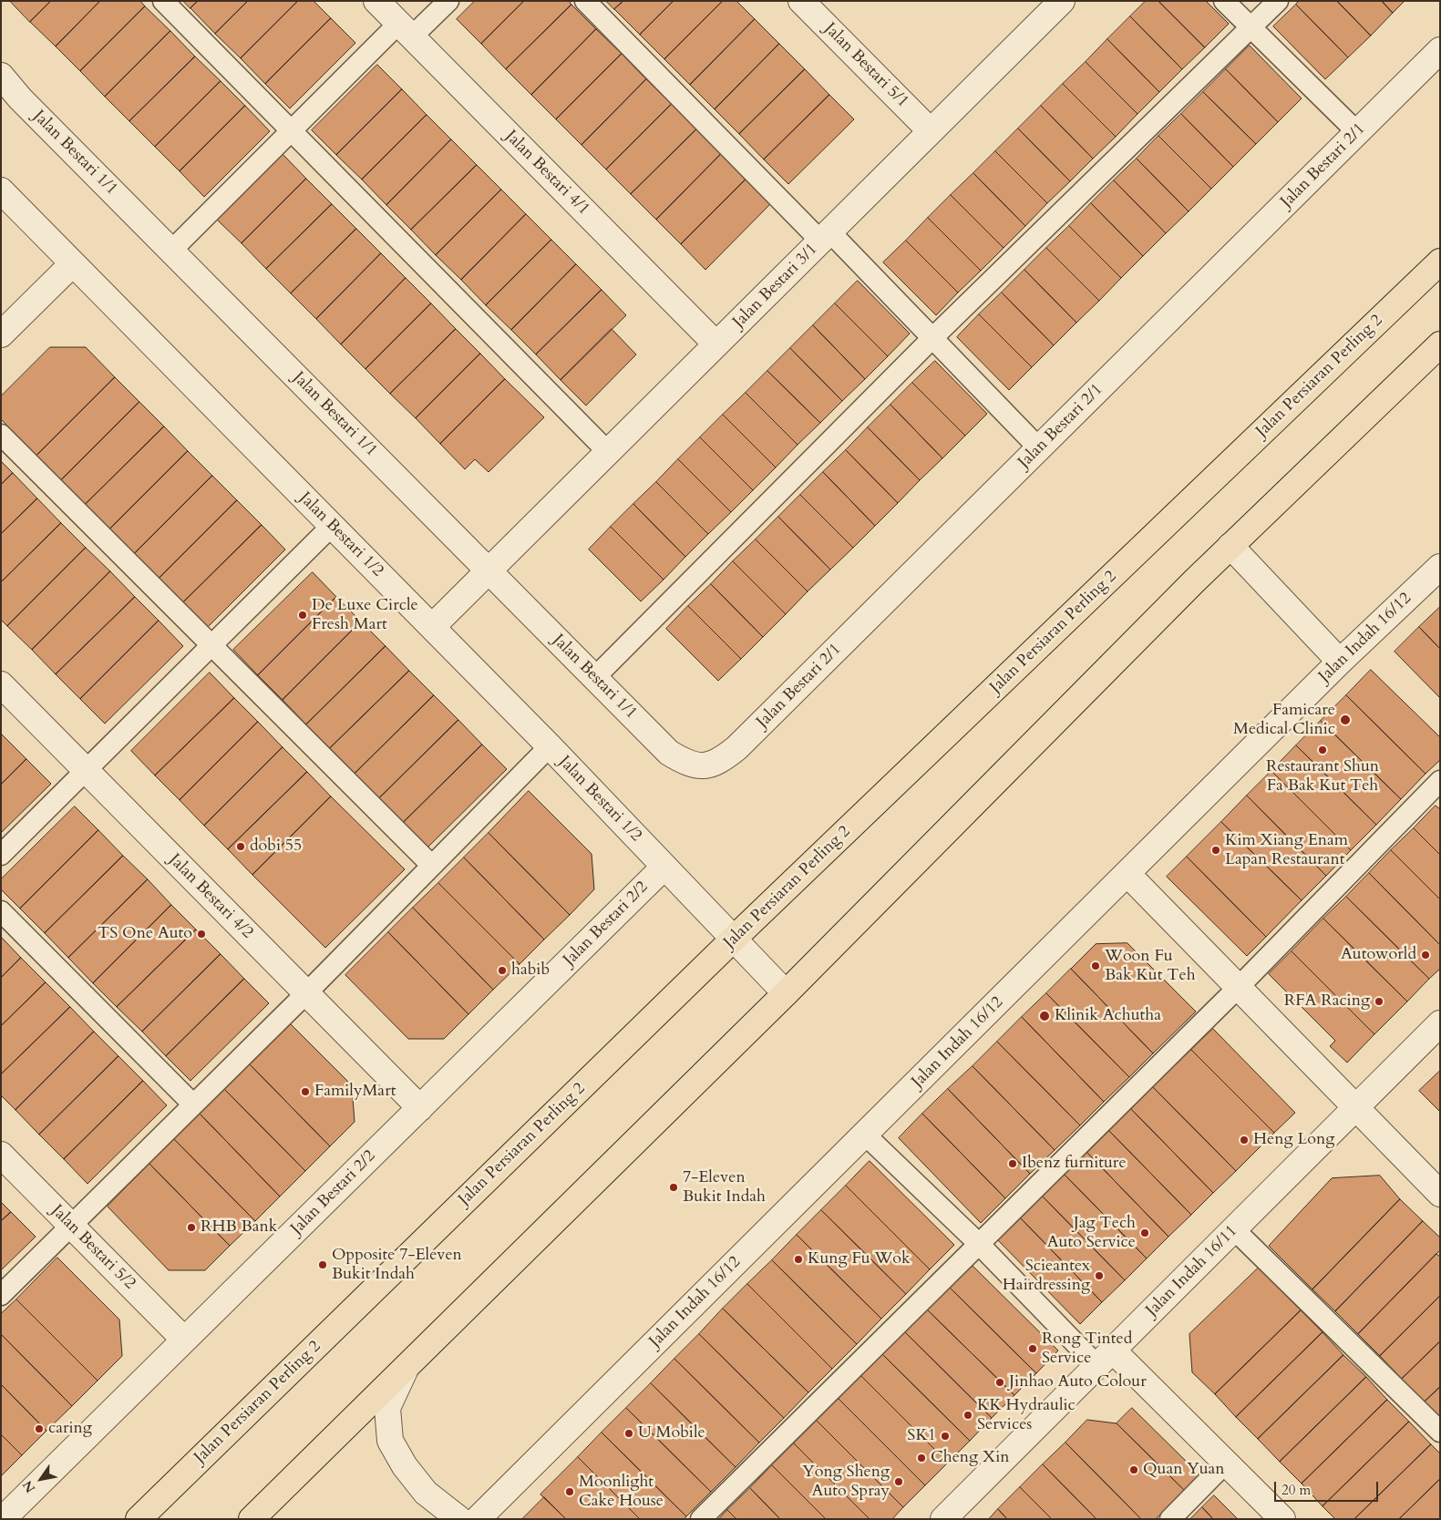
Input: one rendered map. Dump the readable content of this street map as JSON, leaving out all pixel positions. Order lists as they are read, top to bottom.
{
  "streets": {
    "main road": ["Jalan Persiaran Perling 2"],
    "street": [
      "Jalan Bestari 5/1",
      "Jalan Bestari 1/1",
      "Jalan Bestari 2/1",
      "Jalan Bestari 4/1",
      "Jalan Bestari 3/1",
      "Jalan Bestari 1/2",
      "Jalan Indah 16/12",
      "Jalan Bestari 4/2",
      "Jalan Bestari 2/2",
      "Jalan Bestari 5/2",
      "Jalan Indah 16/11"
    ]
  },
  "crossings": [
    ["Jalan Bestari 5/1", "Jalan Bestari 3/1"],
    ["Jalan Bestari 1/1", "Jalan Bestari 2/1"],
    ["Jalan Bestari 1/1", "Jalan Bestari 3/1"],
    ["Jalan Bestari 4/1", "Jalan Bestari 3/1"],
    ["Jalan Bestari 3/1", "Jalan Bestari 1/2"],
    ["Jalan Bestari 1/2", "Jalan Bestari 2/2"],
    ["Jalan Bestari 4/2", "Jalan Bestari 2/2"],
    ["Jalan Bestari 2/2", "Jalan Bestari 5/2"]
  ],
  "places": [
    "De Luxe Circle Fresh Mart",
    "Famicare Medical Clinic",
    "Restaurant Shun Fa Bak Kut Teh",
    "dobi 55",
    "Kim Xiang Enam Lapan Restaurant",
    "TS One Auto",
    "Autoworld",
    "Woon Fu Bak Kut Teh",
    "habib",
    "RFA Racing",
    "Klinik Achutha",
    "FamilyMart",
    "Heng Long",
    "Ibenz furniture",
    "7-Eleven Bukit Indah",
    "RHB Bank",
    "Jag Tech Auto Service",
    "Kung Fu Wok",
    "Opposite 7-Eleven Bukit Indah",
    "Scieantex Hairdressing",
    "Rong Tinted Service",
    "Jinhao Auto Colour",
    "KK Hydraulic Services",
    "caring",
    "U Mobile",
    "SK1",
    "Cheng Xin",
    "Quan Yuan",
    "Yong Sheng Auto Spray",
    "Moonlight Cake House"
  ],
  "scale_bar": "20 m",
  "north": "bottom left"
}
